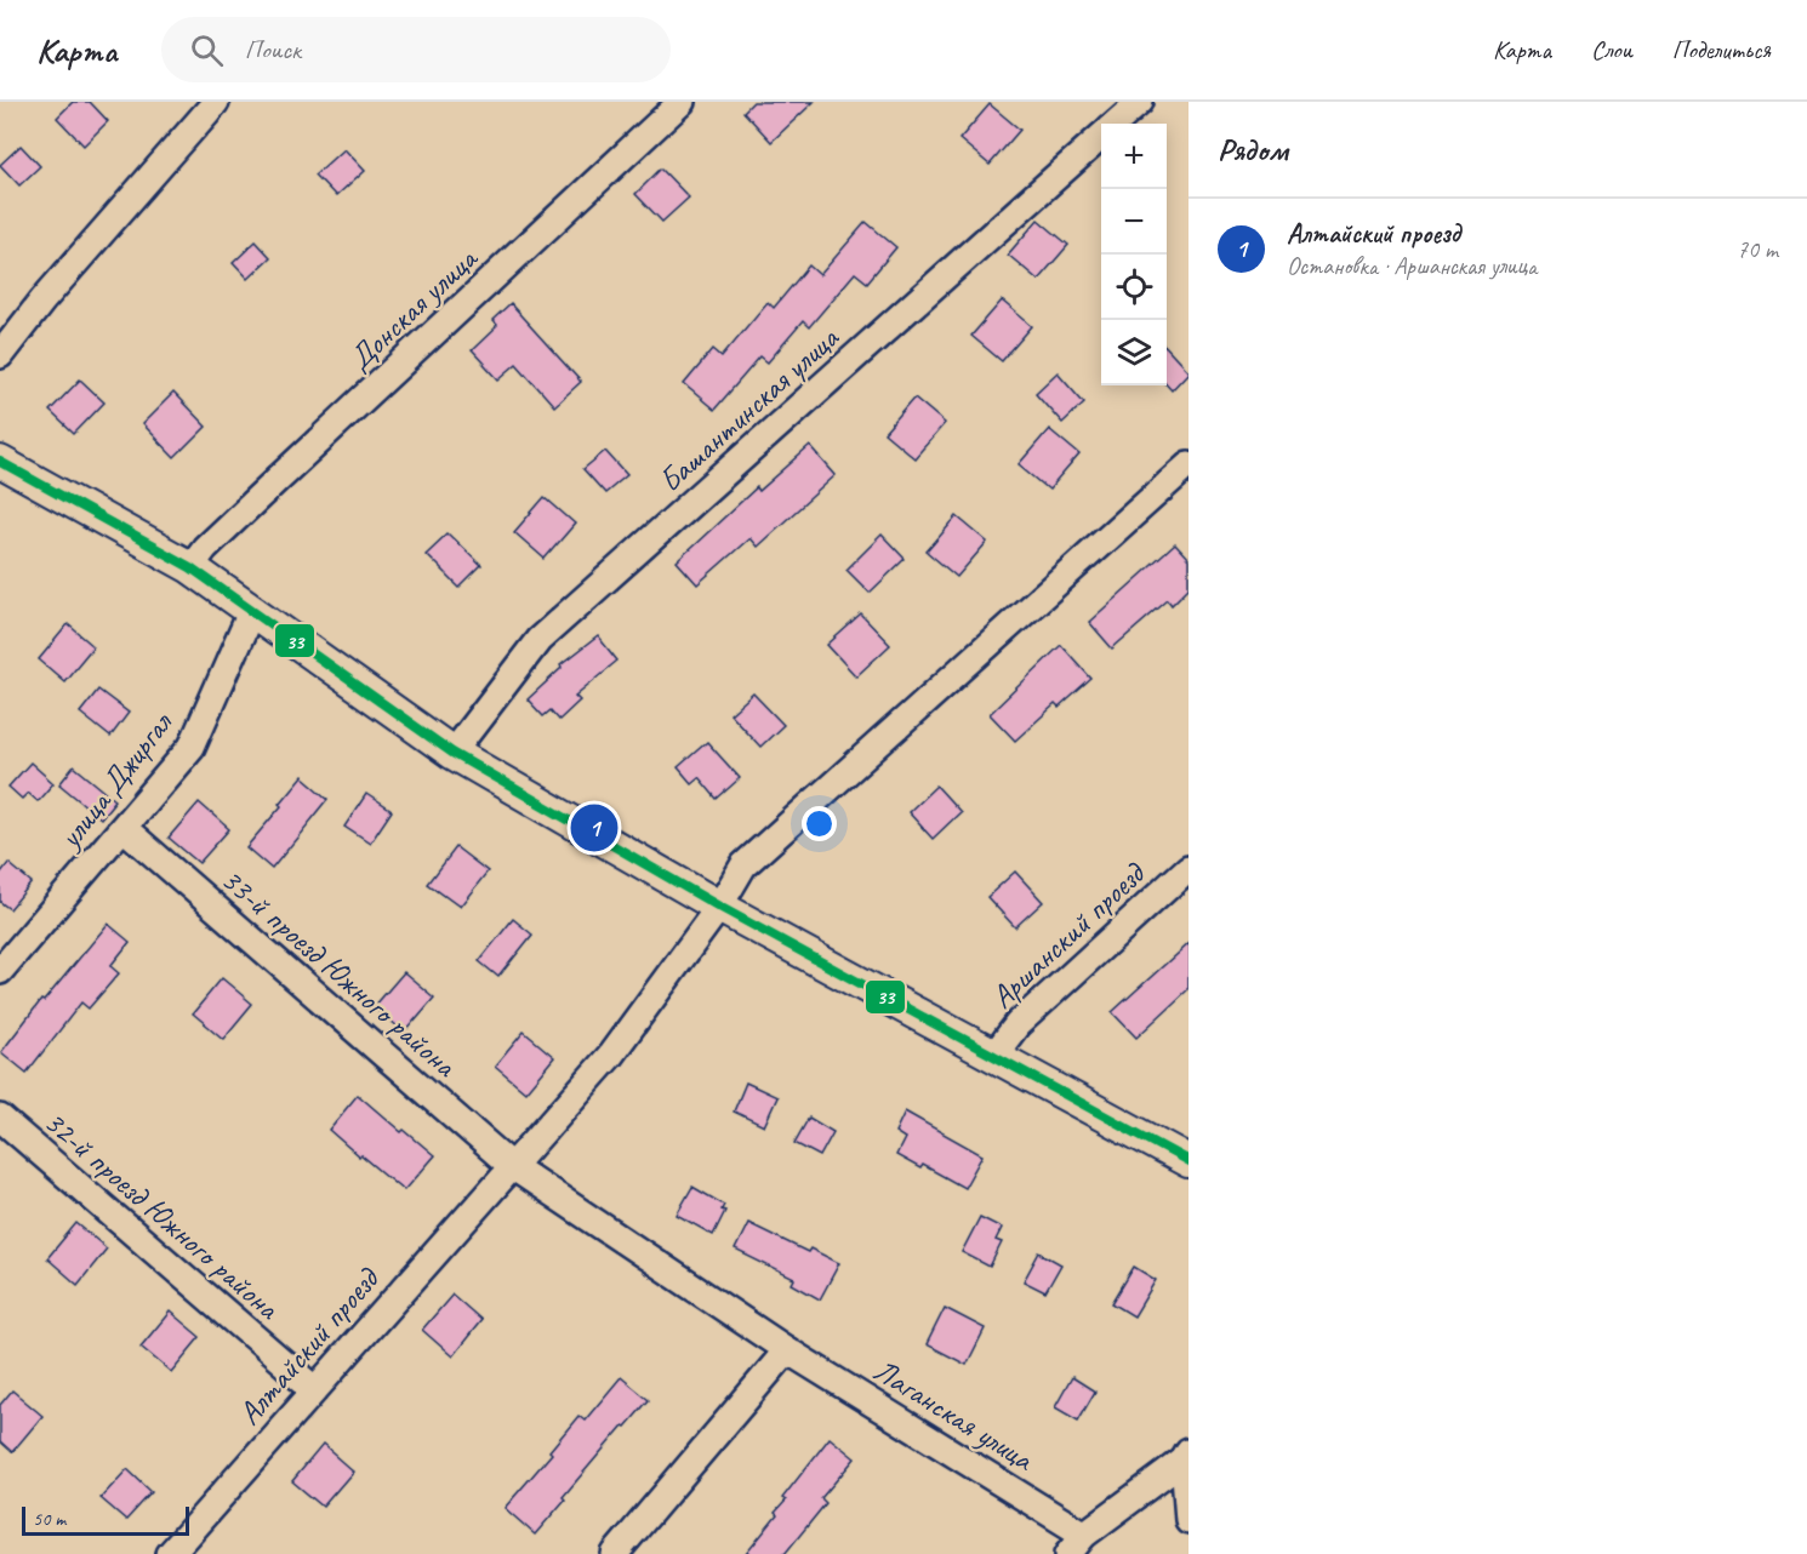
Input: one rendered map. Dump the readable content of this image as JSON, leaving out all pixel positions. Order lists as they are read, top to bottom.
{
  "streets": {
    "street": [
      "Донская улица",
      "Башантинская улица",
      "улица Джиргал",
      "Аршанский проезд",
      "33-й проезд Южного района",
      "32-й проезд Южного района",
      "Алтайский проезд",
      "Лаганская улица"
    ]
  },
  "crossings": [
    ["улица Джиргал", "33-й проезд Южного района"],
    ["33-й проезд Южного района", "Алтайский проезд"],
    ["33-й проезд Южного района", "Лаганская улица"],
    ["32-й проезд Южного района", "Алтайский проезд"],
    ["Алтайский проезд", "Лаганская улица"]
  ],
  "lines": ["transit line 33"],
  "scale_bar": "50 m",
  "page": {
    "header": "Карта",
    "search": "Поиск",
    "nav": ["Карта", "Слои", "Поделиться"],
    "heading": "Рядом",
    "map_buttons": ["+", "−"],
    "list": [
      {
        "mark": "1",
        "name": "Алтайский проезд",
        "note": "Остановка · Аршанская улица",
        "value": "70 m"
      }
    ],
    "pins": "1",
    "scale": "50 m"
  }
}
